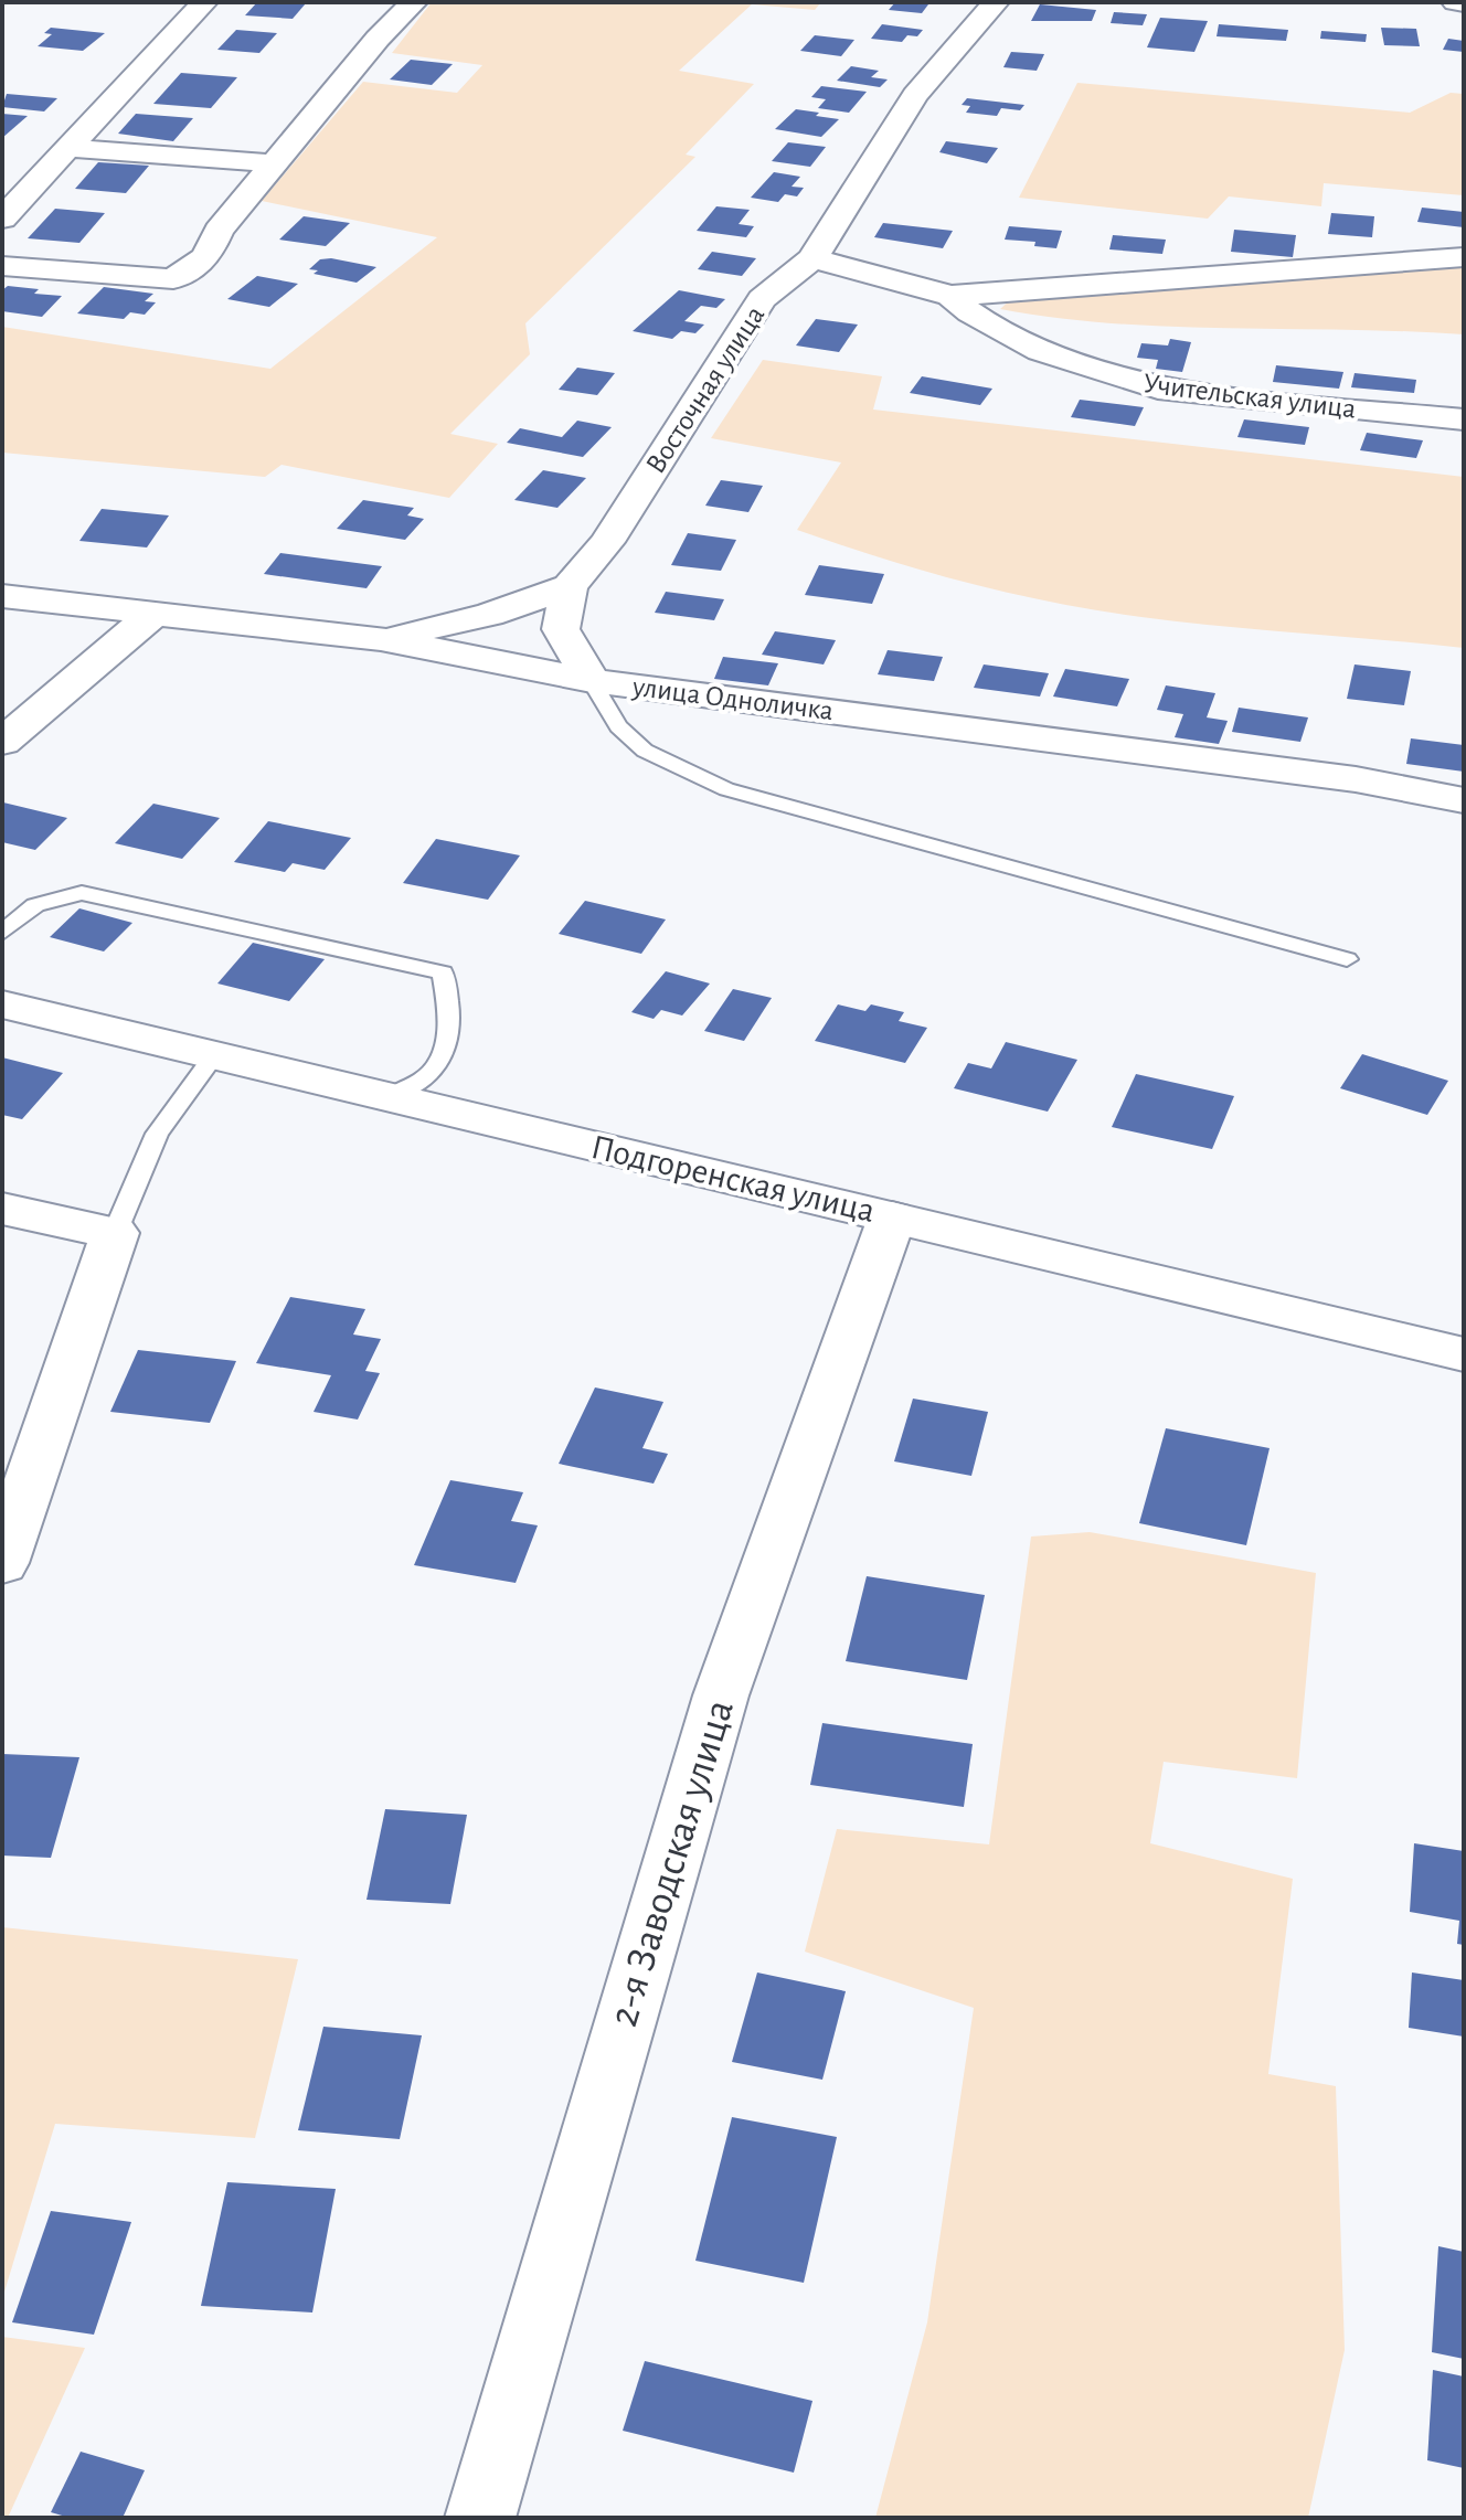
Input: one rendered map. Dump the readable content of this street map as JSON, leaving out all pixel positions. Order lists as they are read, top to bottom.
{
  "streets": {
    "street": [
      "Восточная улица",
      "Учительская улица",
      "улица Одноличка",
      "Подгоренская улица",
      "2-я Заводская улица"
    ]
  },
  "crossings": [
    ["Восточная улица", "Учительская улица"],
    ["Подгоренская улица", "2-я Заводская улица"]
  ]
}
